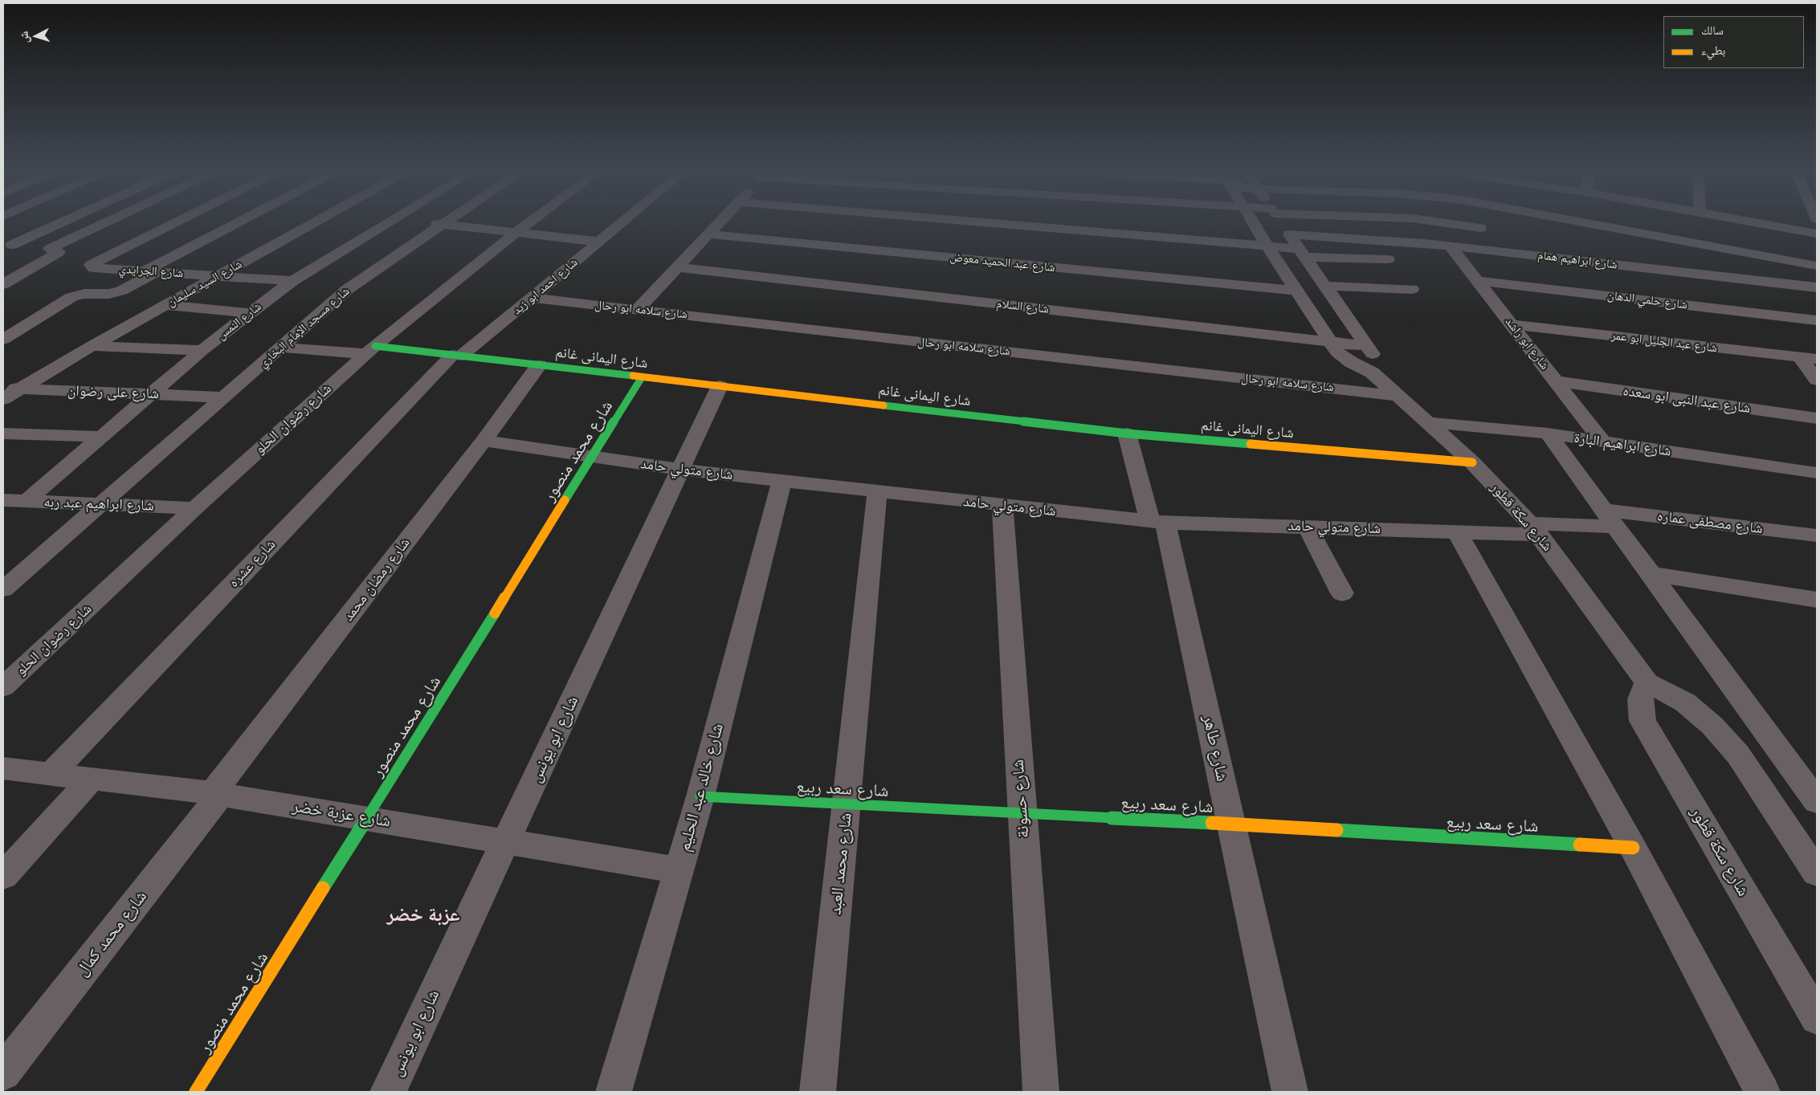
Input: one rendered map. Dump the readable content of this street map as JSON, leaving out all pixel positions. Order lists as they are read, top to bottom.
{
  "streets": {
    "street": [
      "شارع ابراهيم همام",
      "شارع عبد الحميد معوض",
      "شارع الجرايدي",
      "شارع السيد سليمان",
      "شارع احمد ابو زيد",
      "شارع حلمي الدهان",
      "شارع السلام",
      "شارع سلامه ابو رحال",
      "شارع النمس",
      "شارع مسجد الإمام البخاري",
      "شارع عبد الجليل ابو عمر",
      "شارع ابو راشد",
      "شارع اليمانى غانم",
      "شارع على رضوان",
      "شارع عبد النبى ابو سعده",
      "شارع رضوان الحلو",
      "شارع ابراهيم البارة",
      "شارع محمد منصور",
      "شارع متولي حامد",
      "شارع ابراهيم عبد ربه",
      "شارع سكة قطور",
      "شارع مصطفى عماره",
      "شارع عشره",
      "شارع رمضان محمد",
      "شارع ابو يونس",
      "شارع طاهر",
      "شارع خالد عبد الحليم",
      "شارع سعد ربيع",
      "شارع حسونة",
      "شارع عزبة خضر",
      "شارع محمد العبد",
      "شارع محمد كمال"
    ]
  },
  "crossings": [
    ["شارع ابراهيم همام", "شارع ابو راشد"],
    ["شارع عبد الحميد معوض", "شارع سكة قطور"],
    ["شارع الجرايدي", "شارع السيد سليمان"],
    ["شارع الجرايدي", "شارع النمس"],
    ["شارع السيد سليمان", "شارع على رضوان"],
    ["شارع احمد ابو زيد", "شارع سلامه ابو رحال"],
    ["شارع احمد ابو زيد", "شارع اليمانى غانم"],
    ["شارع احمد ابو زيد", "شارع عشره"],
    ["شارع حلمي الدهان", "شارع ابو راشد"],
    ["شارع السلام", "شارع سكة قطور"],
    ["شارع سلامه ابو رحال", "شارع سكة قطور"],
    ["شارع النمس", "شارع على رضوان"],
    ["شارع النمس", "شارع ابراهيم عبد ربه"],
    ["شارع مسجد الإمام البخاري", "شارع على رضوان"],
    ["شارع مسجد الإمام البخاري", "شارع ابراهيم عبد ربه"],
    ["شارع عبد الجليل ابو عمر", "شارع ابو راشد"],
    ["شارع ابو راشد", "شارع عبد النبى ابو سعده"],
    ["شارع ابو راشد", "شارع ابراهيم البارة"],
    ["شارع اليمانى غانم", "شارع رضوان الحلو"],
    ["شارع اليمانى غانم", "شارع محمد منصور"],
    ["شارع اليمانى غانم", "شارع سكة قطور"],
    ["شارع اليمانى غانم", "شارع عشره"],
    ["شارع اليمانى غانم", "شارع رمضان محمد"],
    ["شارع اليمانى غانم", "شارع ابو يونس"],
    ["شارع اليمانى غانم", "شارع طاهر"],
    ["شارع رضوان الحلو", "شارع ابراهيم عبد ربه"],
    ["شارع ابراهيم البارة", "شارع سكة قطور"],
    ["شارع محمد منصور", "شارع متولي حامد"],
    ["شارع محمد منصور", "شارع عزبة خضر"],
    ["شارع متولي حامد", "شارع سكة قطور"],
    ["شارع متولي حامد", "شارع مصطفى عماره"],
    ["شارع متولي حامد", "شارع رمضان محمد"],
    ["شارع متولي حامد", "شارع ابو يونس"],
    ["شارع متولي حامد", "شارع طاهر"],
    ["شارع متولي حامد", "شارع خالد عبد الحليم"],
    ["شارع متولي حامد", "شارع حسونة"],
    ["شارع متولي حامد", "شارع محمد العبد"],
    ["شارع سكة قطور", "شارع مصطفى عماره"],
    ["شارع عشره", "شارع عزبة خضر"],
    ["شارع رمضان محمد", "شارع عزبة خضر"],
    ["شارع رمضان محمد", "شارع محمد كمال"],
    ["شارع ابو يونس", "شارع عزبة خضر"],
    ["شارع طاهر", "شارع سعد ربيع"],
    ["شارع خالد عبد الحليم", "شارع سعد ربيع"],
    ["شارع خالد عبد الحليم", "شارع عزبة خضر"],
    ["شارع سعد ربيع", "شارع حسونة"],
    ["شارع سعد ربيع", "شارع محمد العبد"],
    ["شارع عزبة خضر", "شارع محمد كمال"]
  ],
  "districts": ["عزبة خضر"],
  "legend": ["سالك", "بطيء"],
  "north": "left"
}
